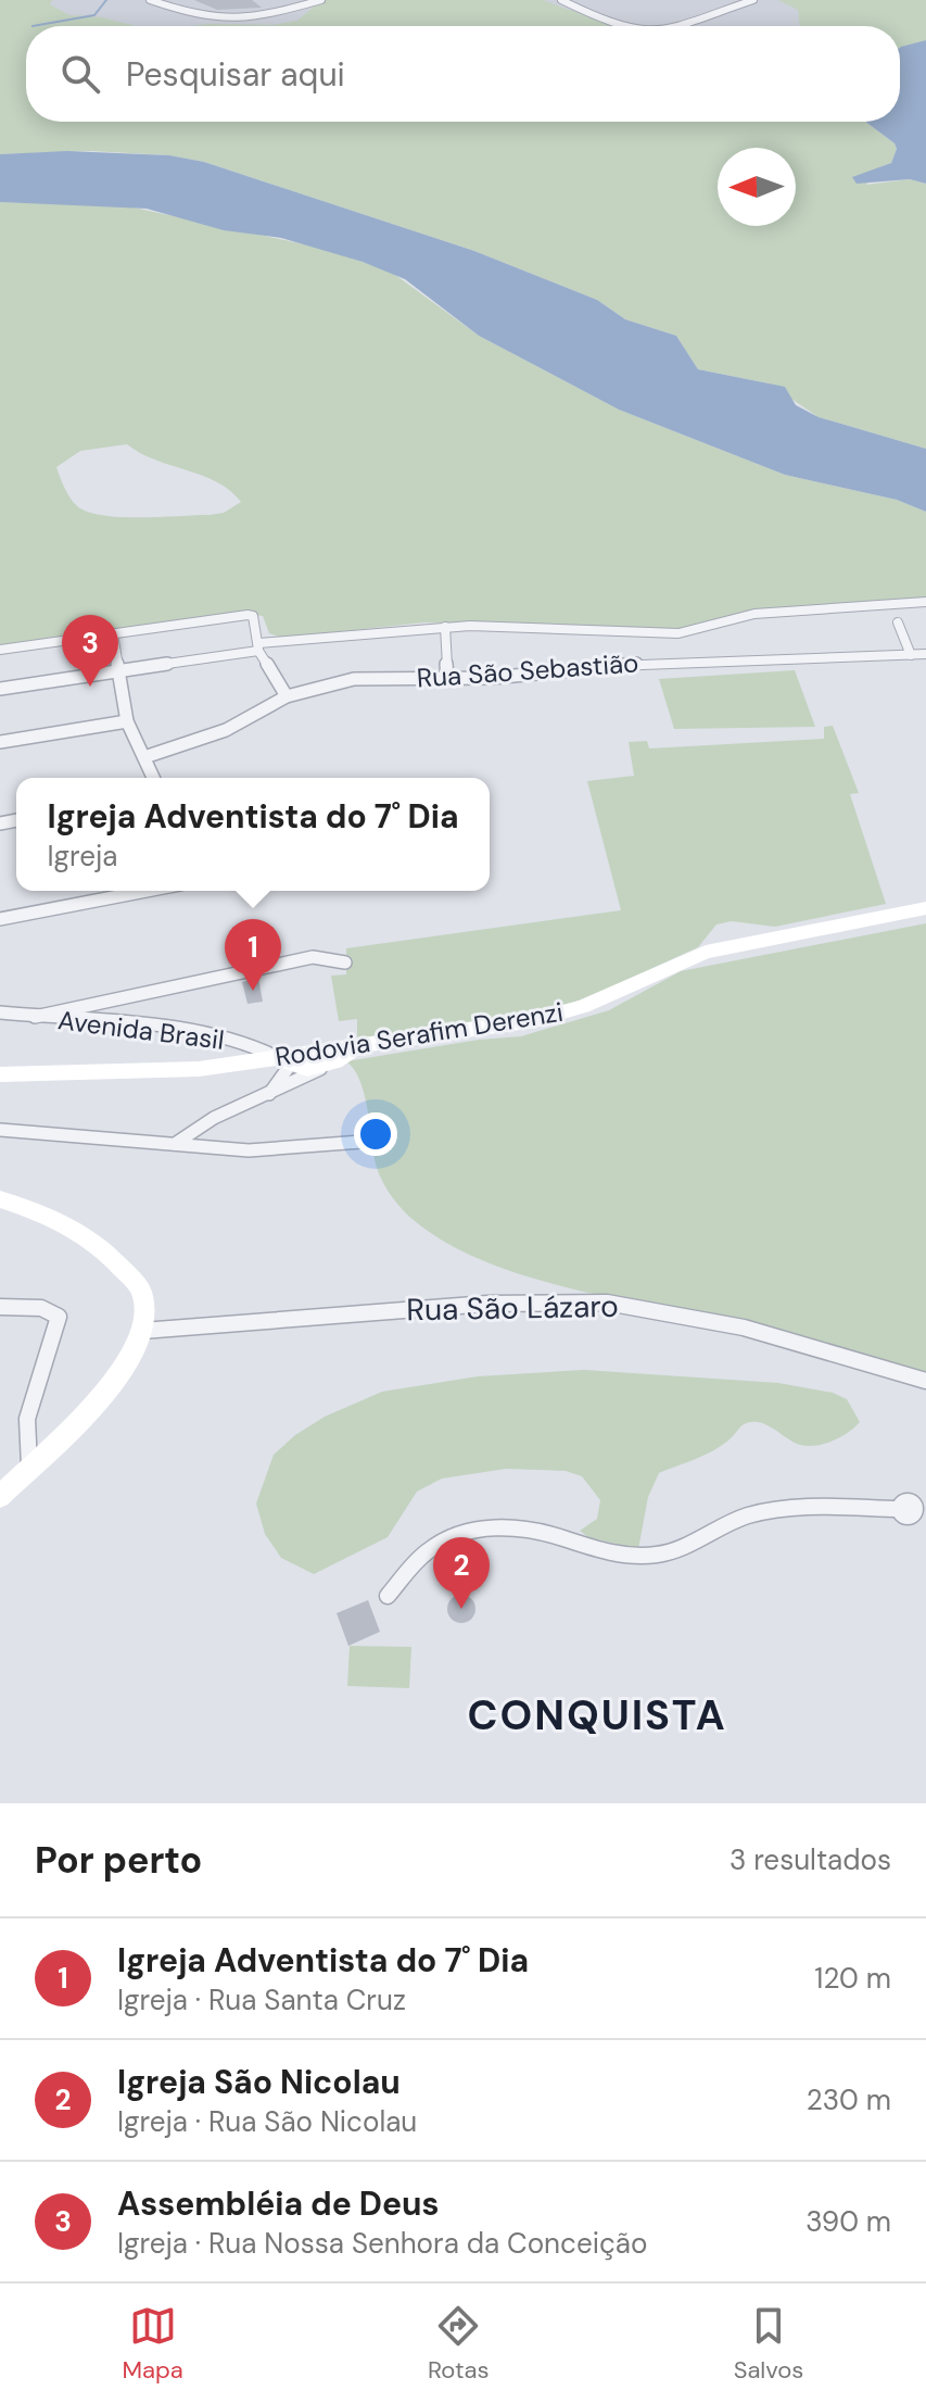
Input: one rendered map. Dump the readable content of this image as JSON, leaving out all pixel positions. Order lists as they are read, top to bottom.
{
  "streets": {
    "main road": ["Rodovia Serafim Derenzi"],
    "street": ["Rua São Sebastião", "Avenida Brasil", "Rua São Lázaro"]
  },
  "crossings": [
    ["Avenida Brasil", "Rodovia Serafim Derenzi"]
  ],
  "districts": ["CONQUISTA"],
  "north": "left",
  "page": {
    "search": "Pesquisar aqui",
    "pins": ["3", "1", "2"],
    "popup": ["Igreja Adventista do 7˚ Dia", "Igreja"],
    "heading": ["Por perto", "3 resultados"],
    "list": [
      {
        "mark": "1",
        "name": "Igreja Adventista do 7˚ Dia",
        "note": "Igreja · Rua Santa Cruz",
        "value": "120 m"
      },
      {
        "mark": "2",
        "name": "Igreja São Nicolau",
        "note": "Igreja · Rua São Nicolau",
        "value": "230 m"
      },
      {
        "mark": "3",
        "name": "Assembléia de Deus",
        "note": "Igreja · Rua Nossa Senhora da Conceição",
        "value": "390 m"
      }
    ],
    "nav": ["Mapa", "Rotas", "Salvos"]
  }
}
